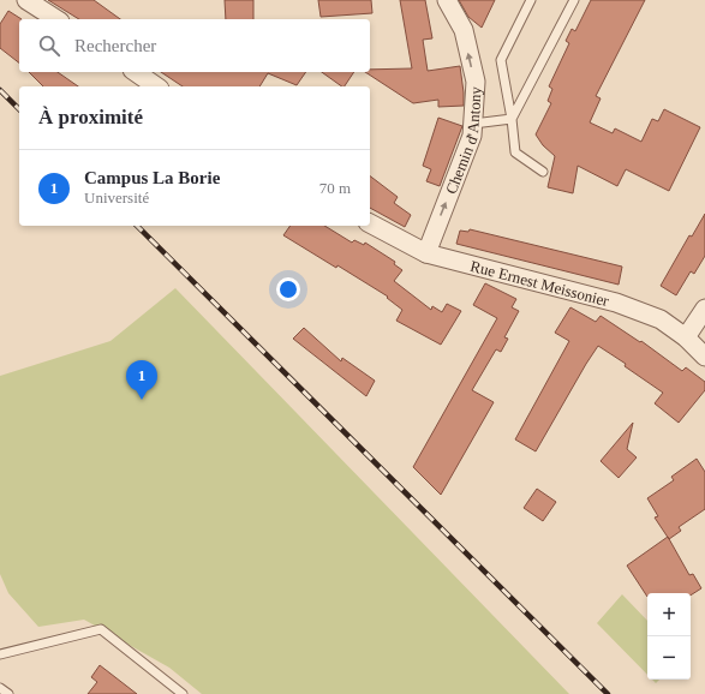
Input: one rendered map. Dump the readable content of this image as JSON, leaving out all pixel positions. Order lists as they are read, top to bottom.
{
  "streets": {
    "street": ["Chemin d'Antony", "Rue Ernest Meissonier"]
  },
  "crossings": [
    ["Chemin d'Antony", "Rue Ernest Meissonier"]
  ],
  "one_way": ["Chemin d'Antony"],
  "page": {
    "search": "Rechercher",
    "heading": "À proximité",
    "list": [
      {
        "mark": "1",
        "name": "Campus La Borie",
        "note": "Université",
        "value": "70 m"
      }
    ],
    "pins": "1",
    "map_buttons": ["+", "−"]
  }
}
